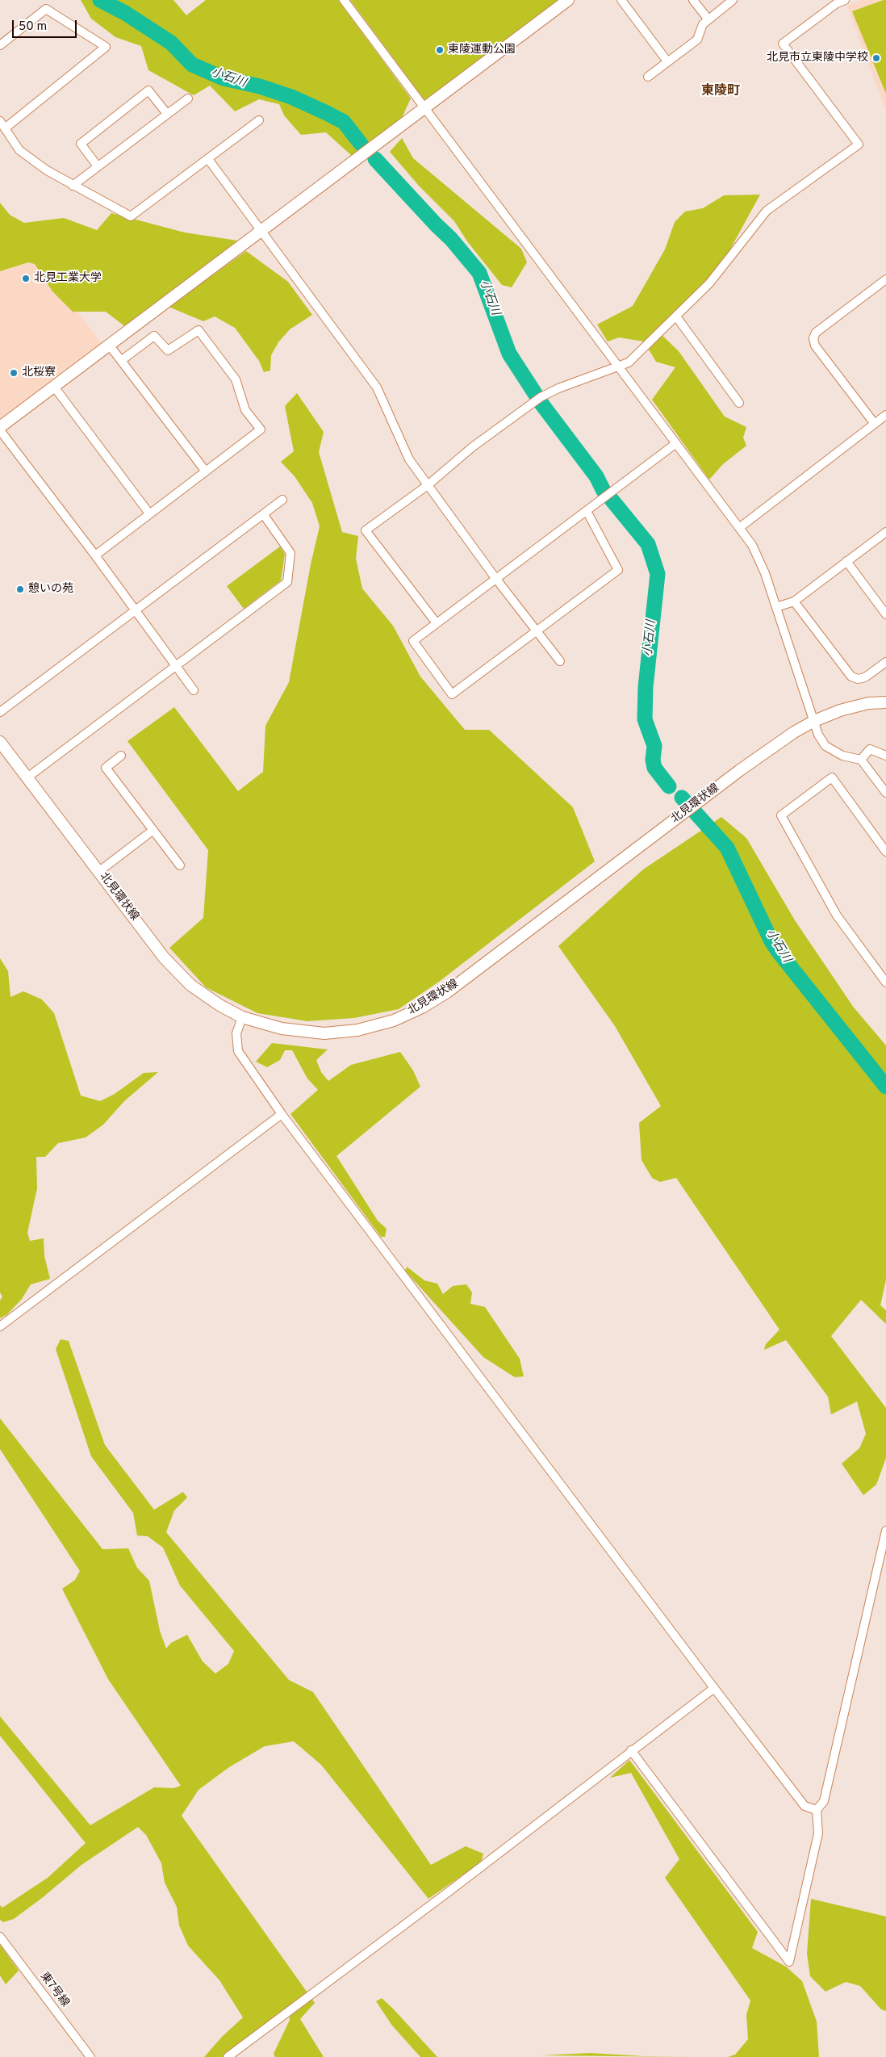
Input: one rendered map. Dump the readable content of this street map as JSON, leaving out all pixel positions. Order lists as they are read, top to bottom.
{
  "streets": {
    "main road": ["北見環状線"],
    "street": ["東7号線"]
  },
  "districts": ["東陵町"],
  "water": ["小石川"],
  "places": [
    "東陵運動公園",
    "北見市立東陵中学校",
    "北見工業大学",
    "北桜寮",
    "憩いの苑"
  ],
  "scale_bar": "50 m"
}
